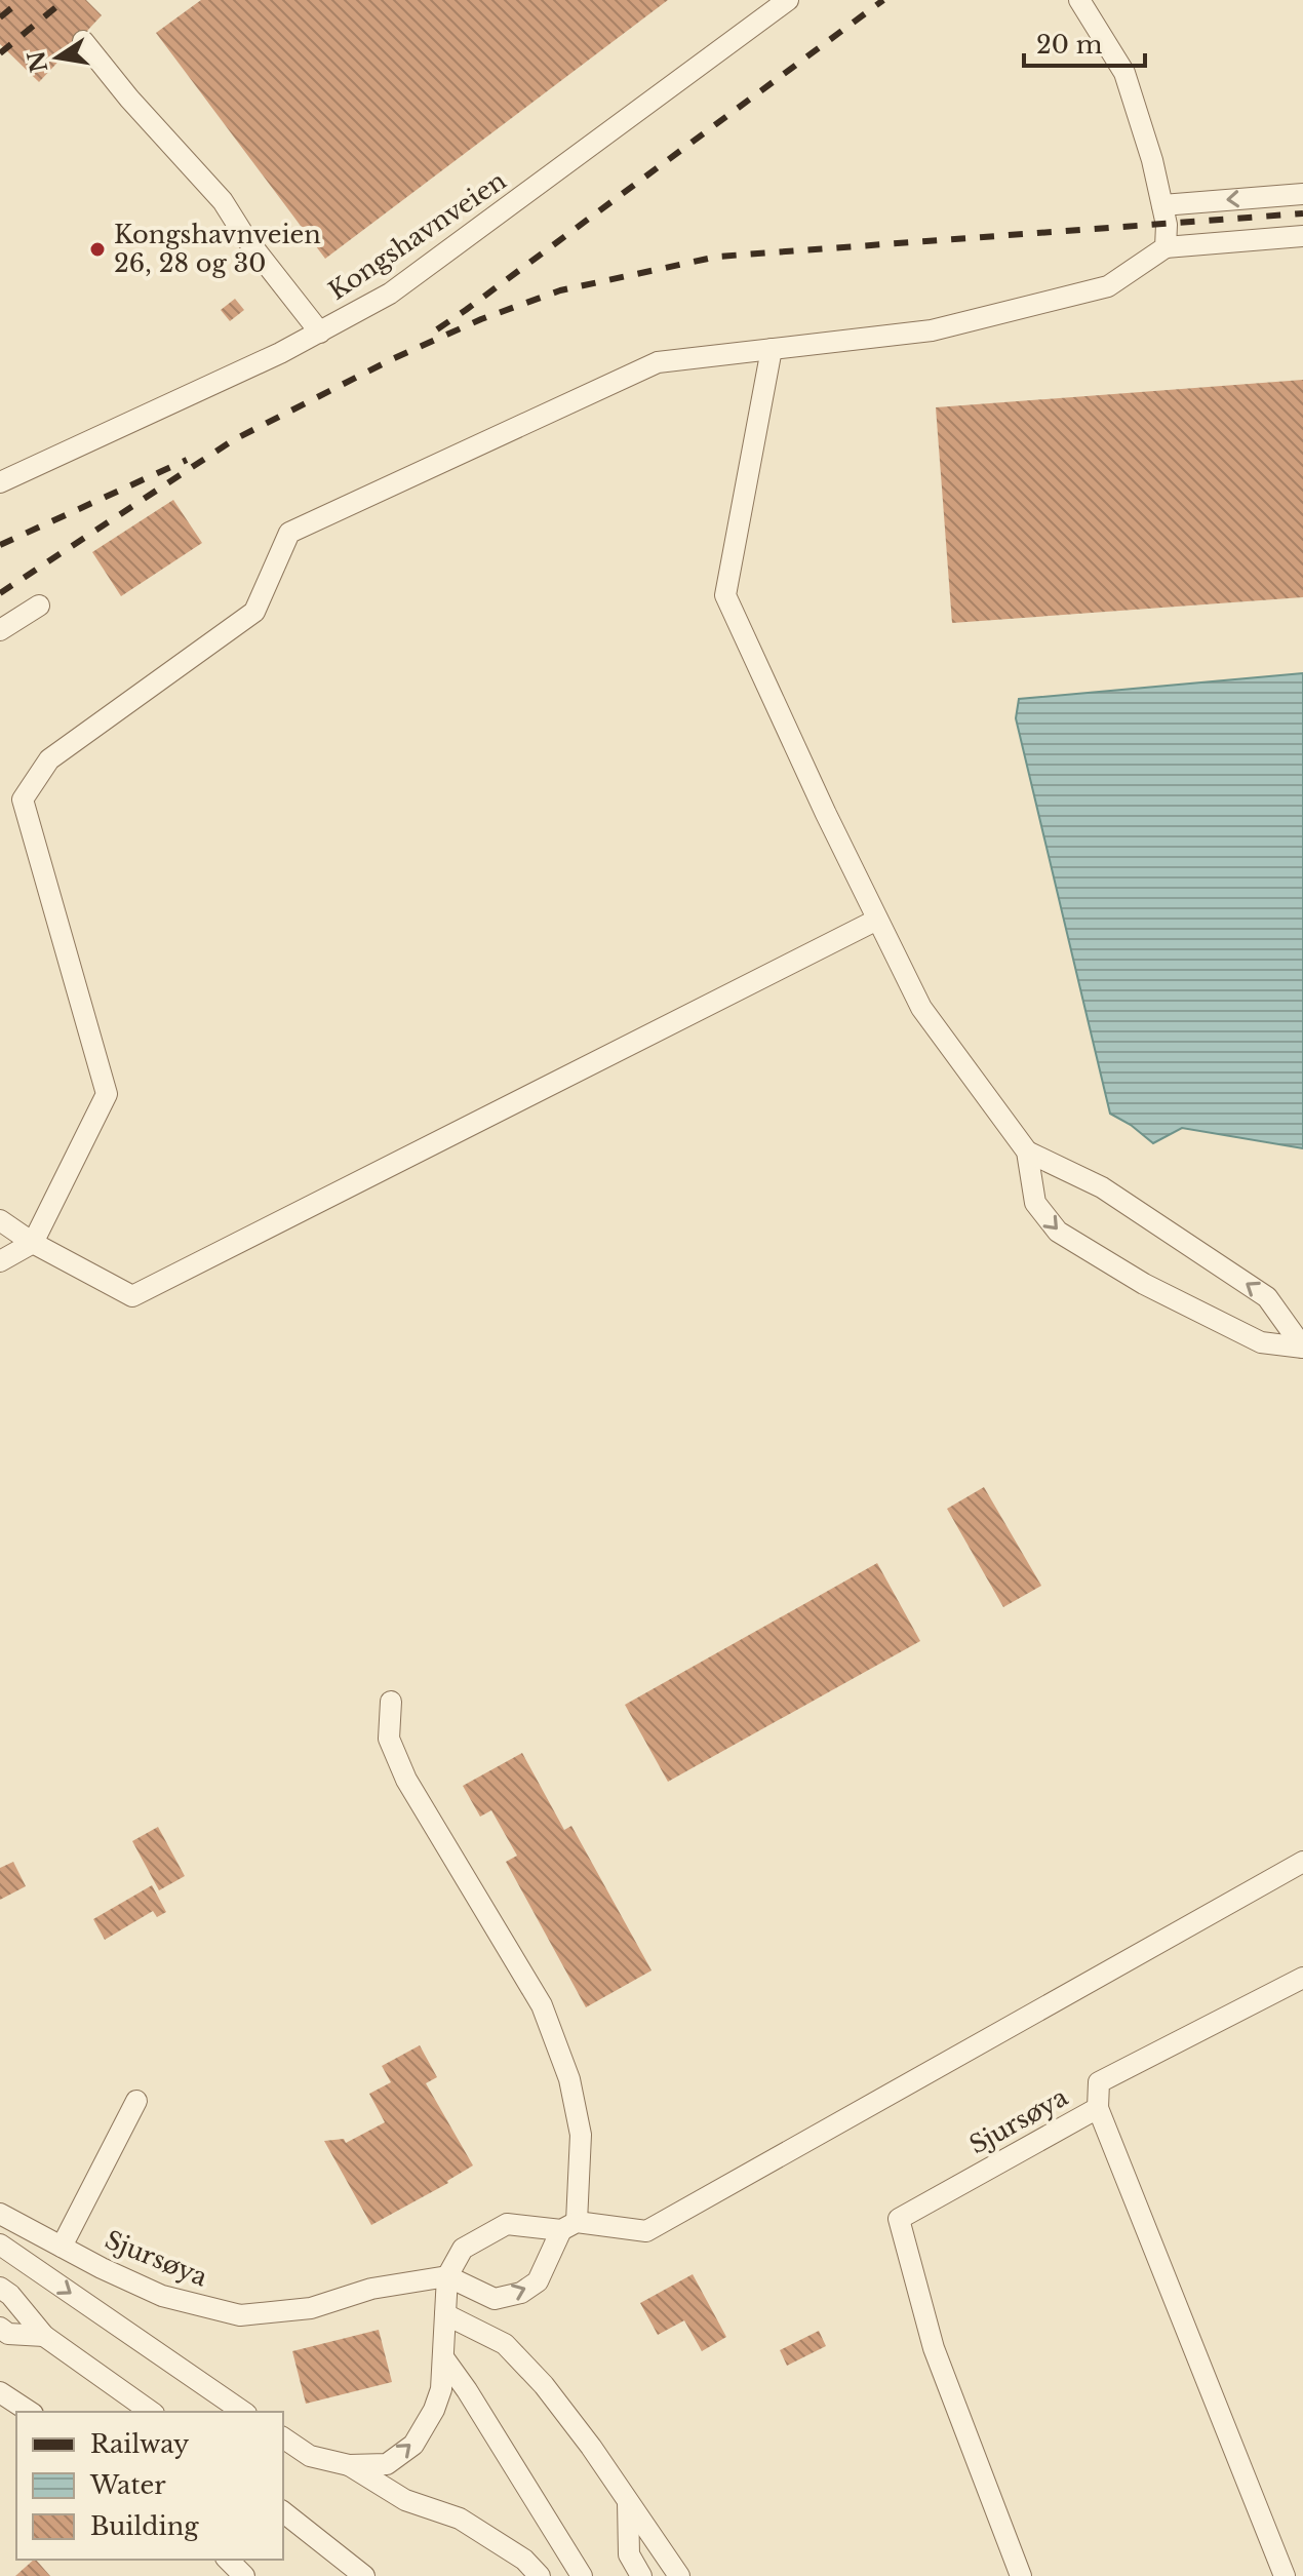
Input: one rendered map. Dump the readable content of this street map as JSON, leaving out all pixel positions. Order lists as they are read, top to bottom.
{
  "streets": {
    "lane": ["Kongshavnveien", "Sjursøya"]
  },
  "places": ["Kongshavnveien 26, 28 og 30"],
  "legend": ["Railway", "Water", "Building"],
  "scale_bar": "20 m",
  "north": "left"
}
